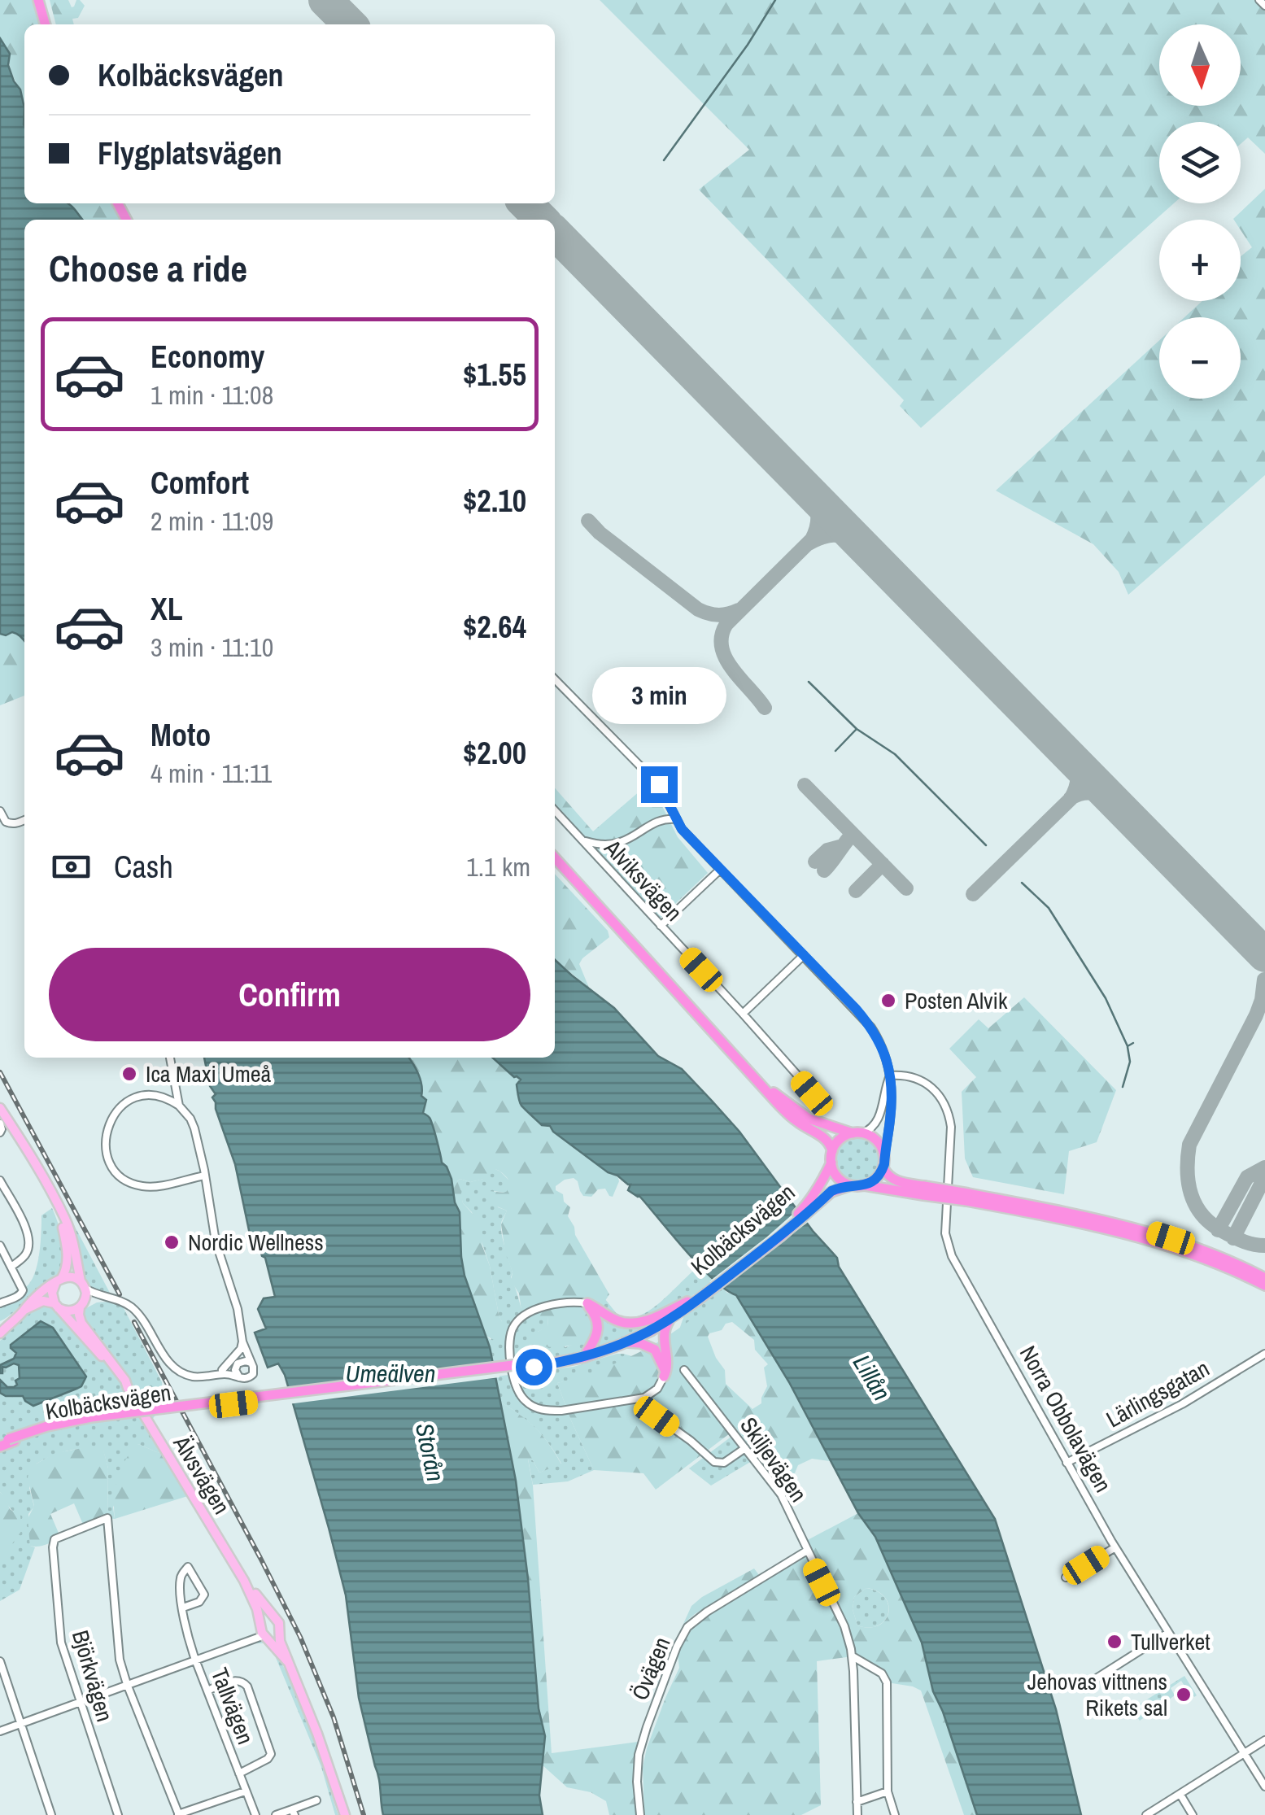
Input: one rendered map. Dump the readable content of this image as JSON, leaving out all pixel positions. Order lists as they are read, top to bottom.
{
  "streets": {
    "highway": ["Kolbäcksvägen"],
    "main road": ["Älvsvägen"],
    "street": [
      "Alviksvägen",
      "Lärlingsgatan",
      "Norra Obbolavägen",
      "Skiljevägen",
      "Övägen",
      "Björkvägen",
      "Tallvägen"
    ]
  },
  "crossings": [
    ["Lärlingsgatan", "Norra Obbolavägen"],
    ["Skiljevägen", "Övägen"]
  ],
  "water": ["Umeälven", "Lillån", "Storån"],
  "places": [
    "Posten Alvik",
    "Ica Maxi Umeå",
    "Nordic Wellness",
    "Tullverket",
    "Jehovas vittnens Rikets sal"
  ],
  "north": "bottom",
  "page": {
    "map_buttons": ["+", "−"],
    "banner": ["Kolbäcksvägen", "Flygplatsvägen"],
    "heading": "Choose a ride",
    "list": [
      {
        "name": "Economy",
        "note": "1 min · 11:08",
        "value": "$1.55"
      },
      {
        "name": "Comfort",
        "note": "2 min · 11:09",
        "value": "$2.10"
      },
      {
        "name": "XL",
        "note": "3 min · 11:10",
        "value": "$2.64"
      },
      {
        "name": "Moto",
        "note": "4 min · 11:11",
        "value": "$2.00"
      }
    ],
    "bubble": "3 min",
    "pay": ["Cash", "1.1 km"],
    "buttons": "Confirm"
  }
}
